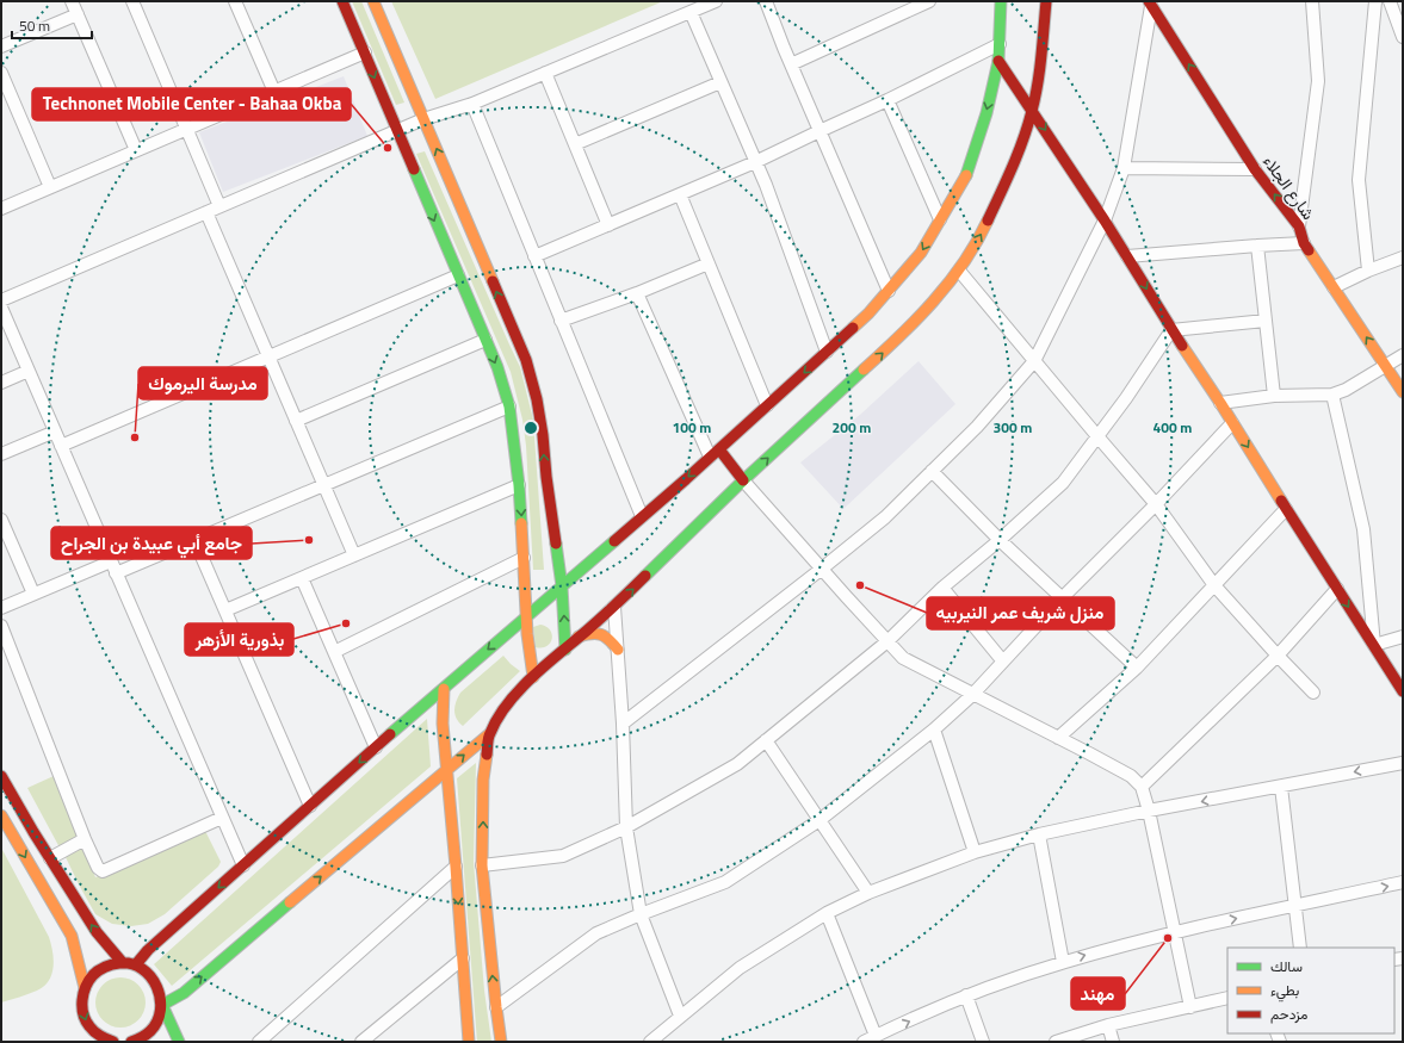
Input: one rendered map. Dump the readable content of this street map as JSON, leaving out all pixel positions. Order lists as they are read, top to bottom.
{
  "streets": {
    "main road": ["شارع الجلاء"]
  },
  "one_way": ["شارع الجلاء"],
  "places": [
    "Technonet Mobile Center - Bahaa Okba",
    "مدرسة اليرموك",
    "جامع أبي عبيدة بن الجراح",
    "منزل شريف عمر النيربيه",
    "بذورية الأزهر",
    "مهند"
  ],
  "legend": ["سالك", "بطيء", "مزدحم"],
  "scale_bar": "50 m",
  "rings": [
    "100 m",
    "200 m",
    "300 m",
    "400 m"
  ]
}
